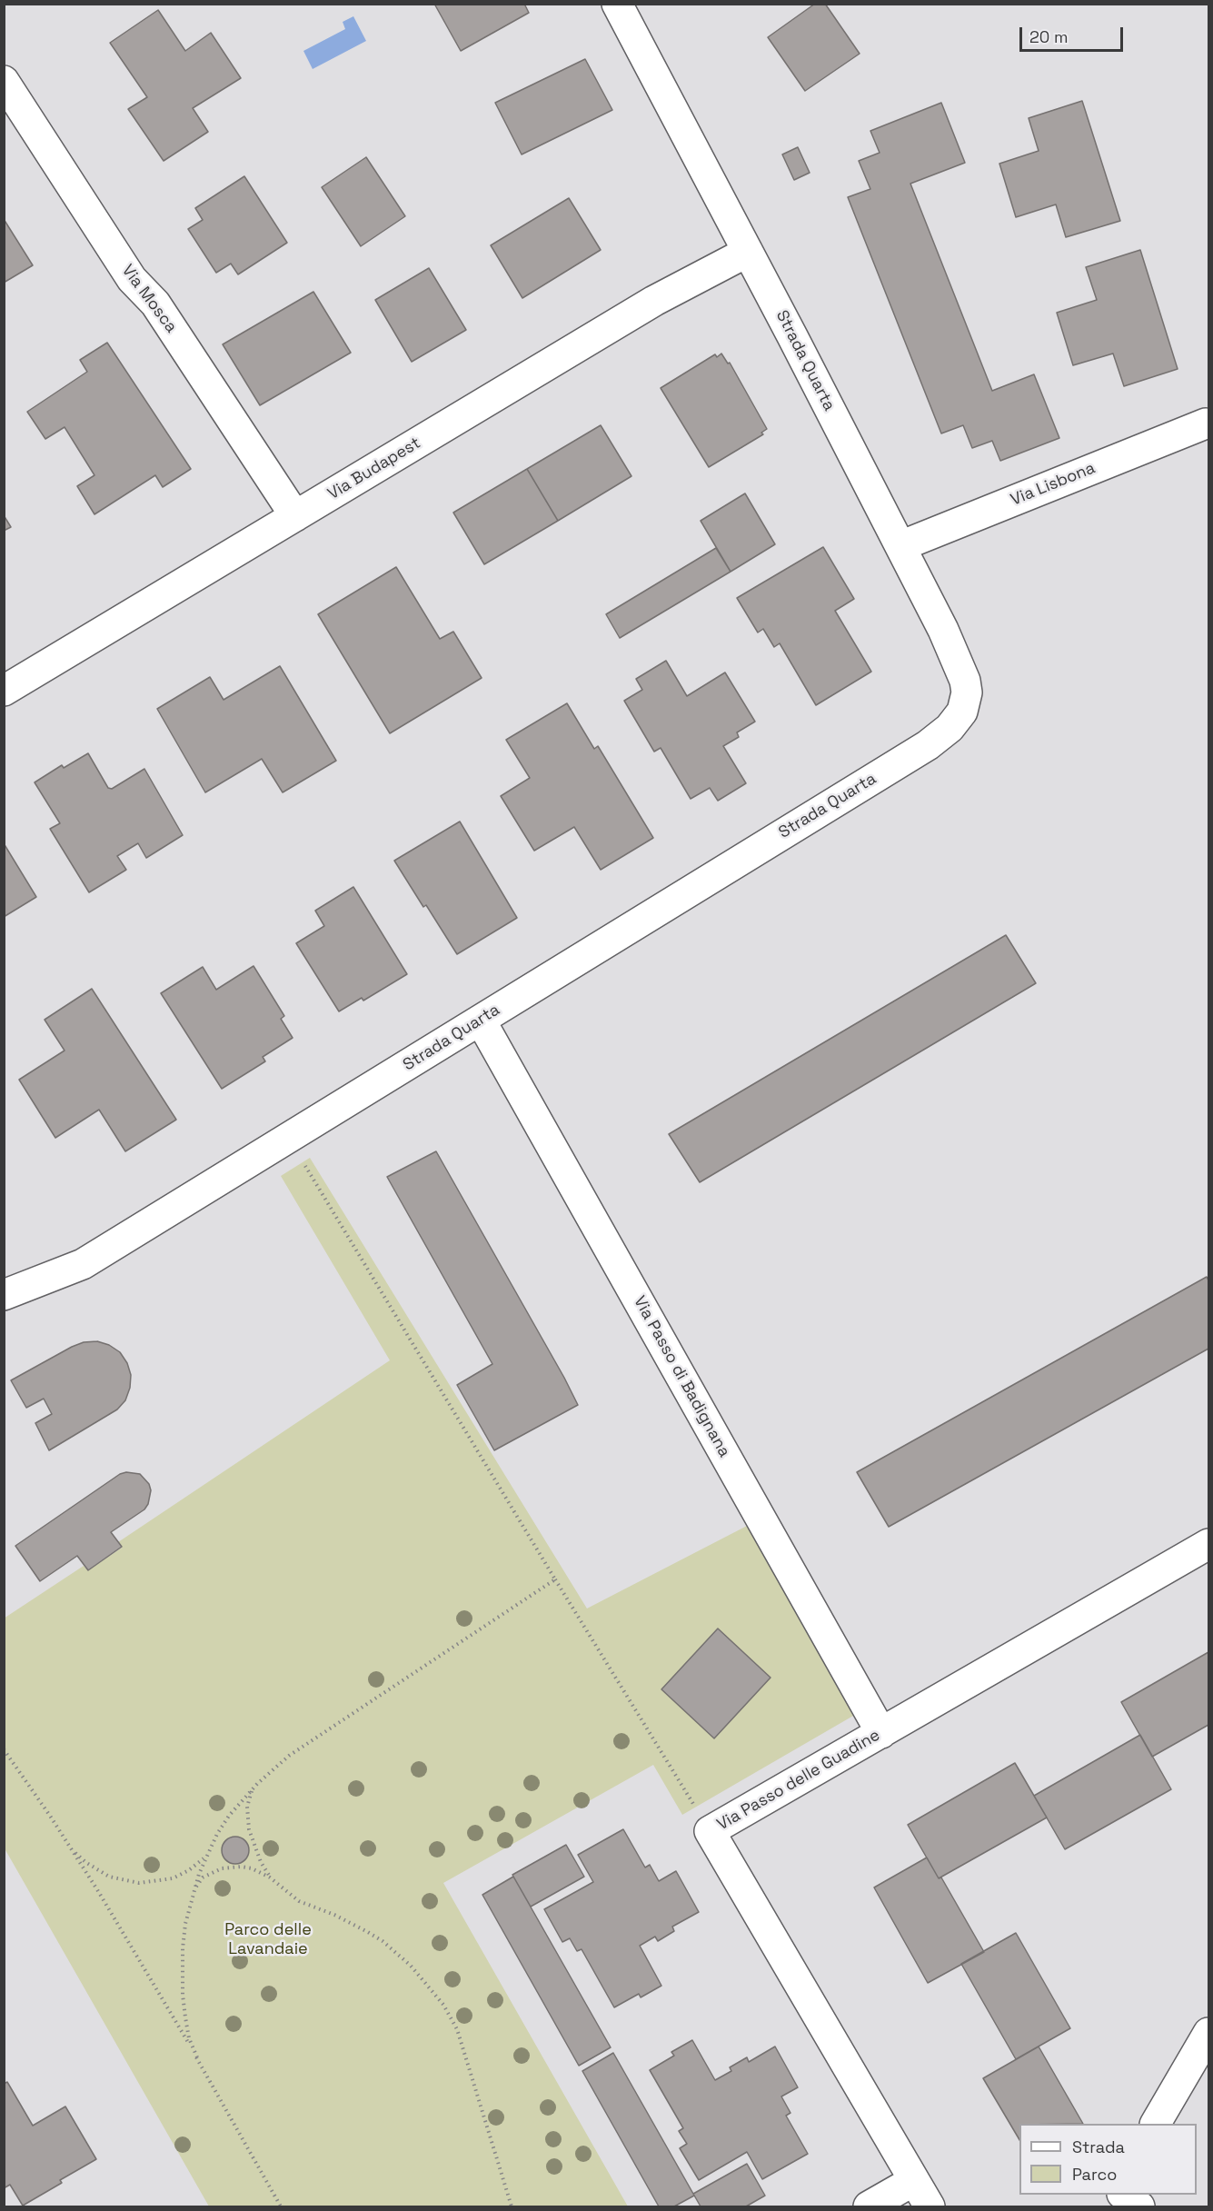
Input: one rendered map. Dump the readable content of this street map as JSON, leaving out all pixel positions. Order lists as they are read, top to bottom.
{
  "streets": {
    "street": [
      "Via Mosca",
      "Strada Quarta",
      "Via Budapest",
      "Via Lisbona",
      "Via Passo di Badignana",
      "Via Passo delle Guadine"
    ]
  },
  "crossings": [
    ["Via Mosca", "Via Budapest"],
    ["Strada Quarta", "Via Budapest"],
    ["Strada Quarta", "Via Lisbona"],
    ["Strada Quarta", "Via Passo di Badignana"],
    ["Via Passo di Badignana", "Via Passo delle Guadine"]
  ],
  "parks": ["Parco delle Lavandaie"],
  "legend": ["Strada", "Parco"],
  "scale_bar": "20 m"
}
